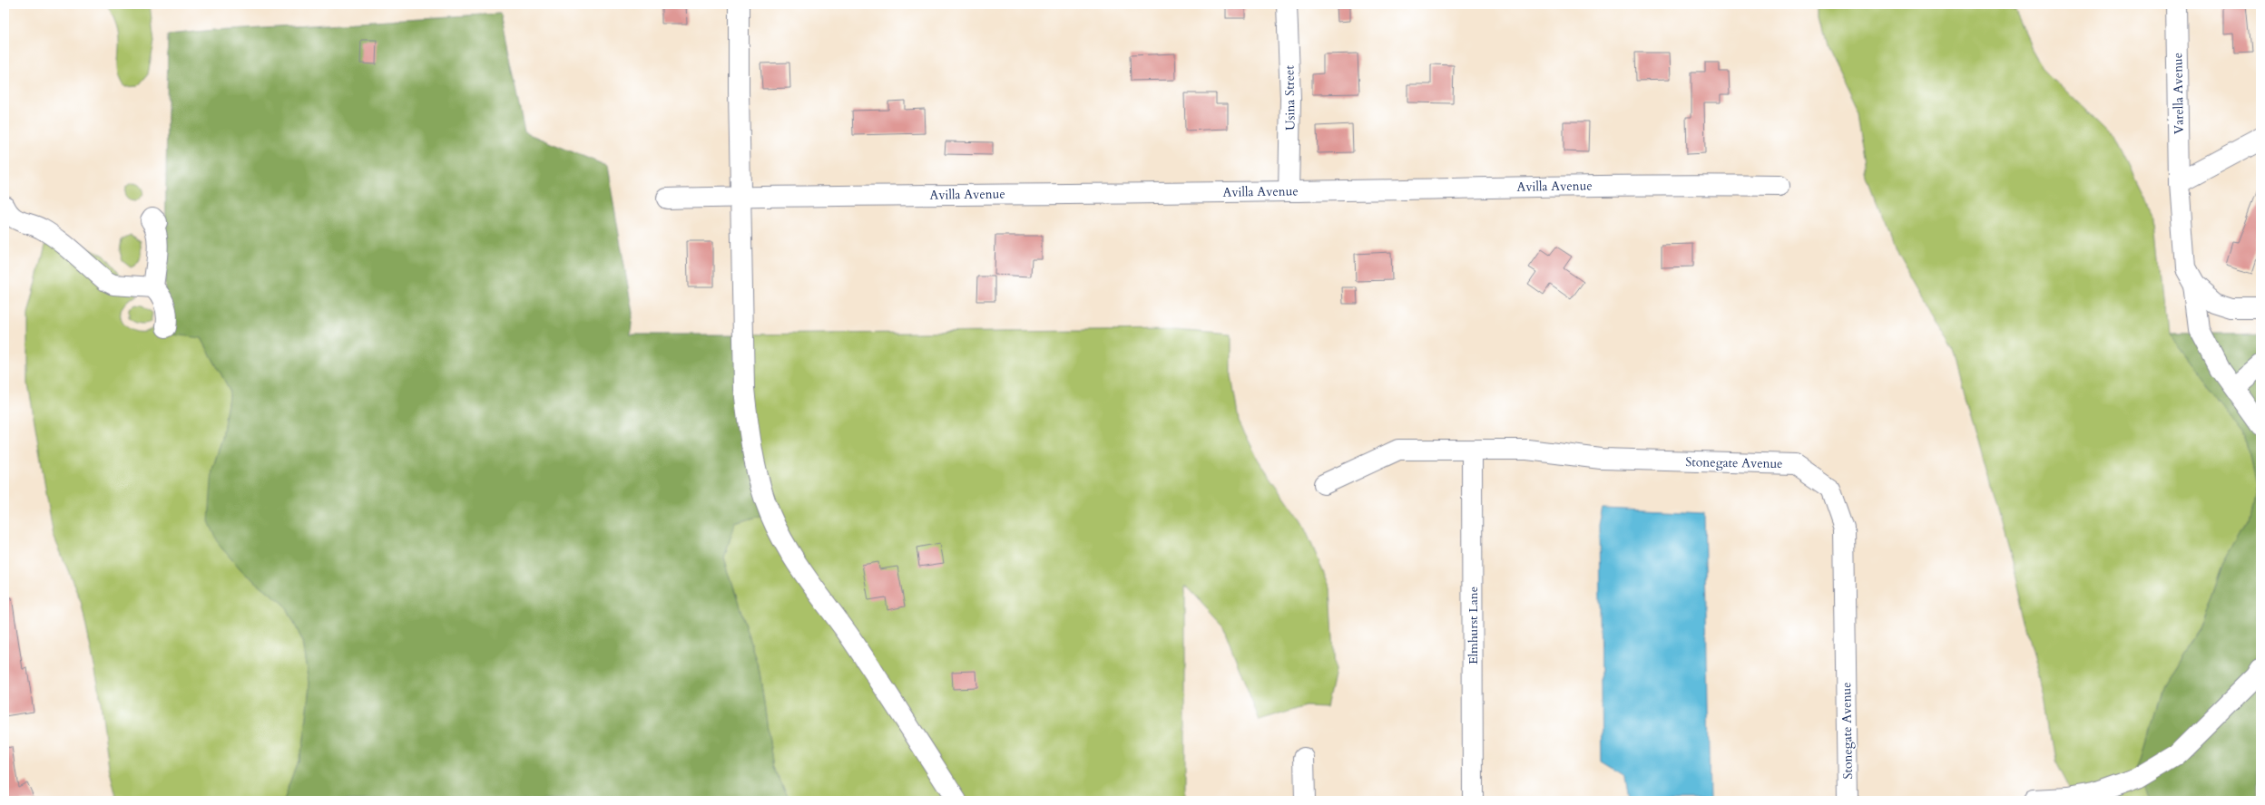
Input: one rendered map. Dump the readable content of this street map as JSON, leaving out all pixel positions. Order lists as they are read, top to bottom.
{
  "streets": {
    "street": [
      "Varella Avenue",
      "Usina Street",
      "Avilla Avenue",
      "Stonegate Avenue",
      "Elmhurst Lane"
    ]
  },
  "crossings": [
    ["Usina Street", "Avilla Avenue"],
    ["Stonegate Avenue", "Elmhurst Lane"]
  ]
}
